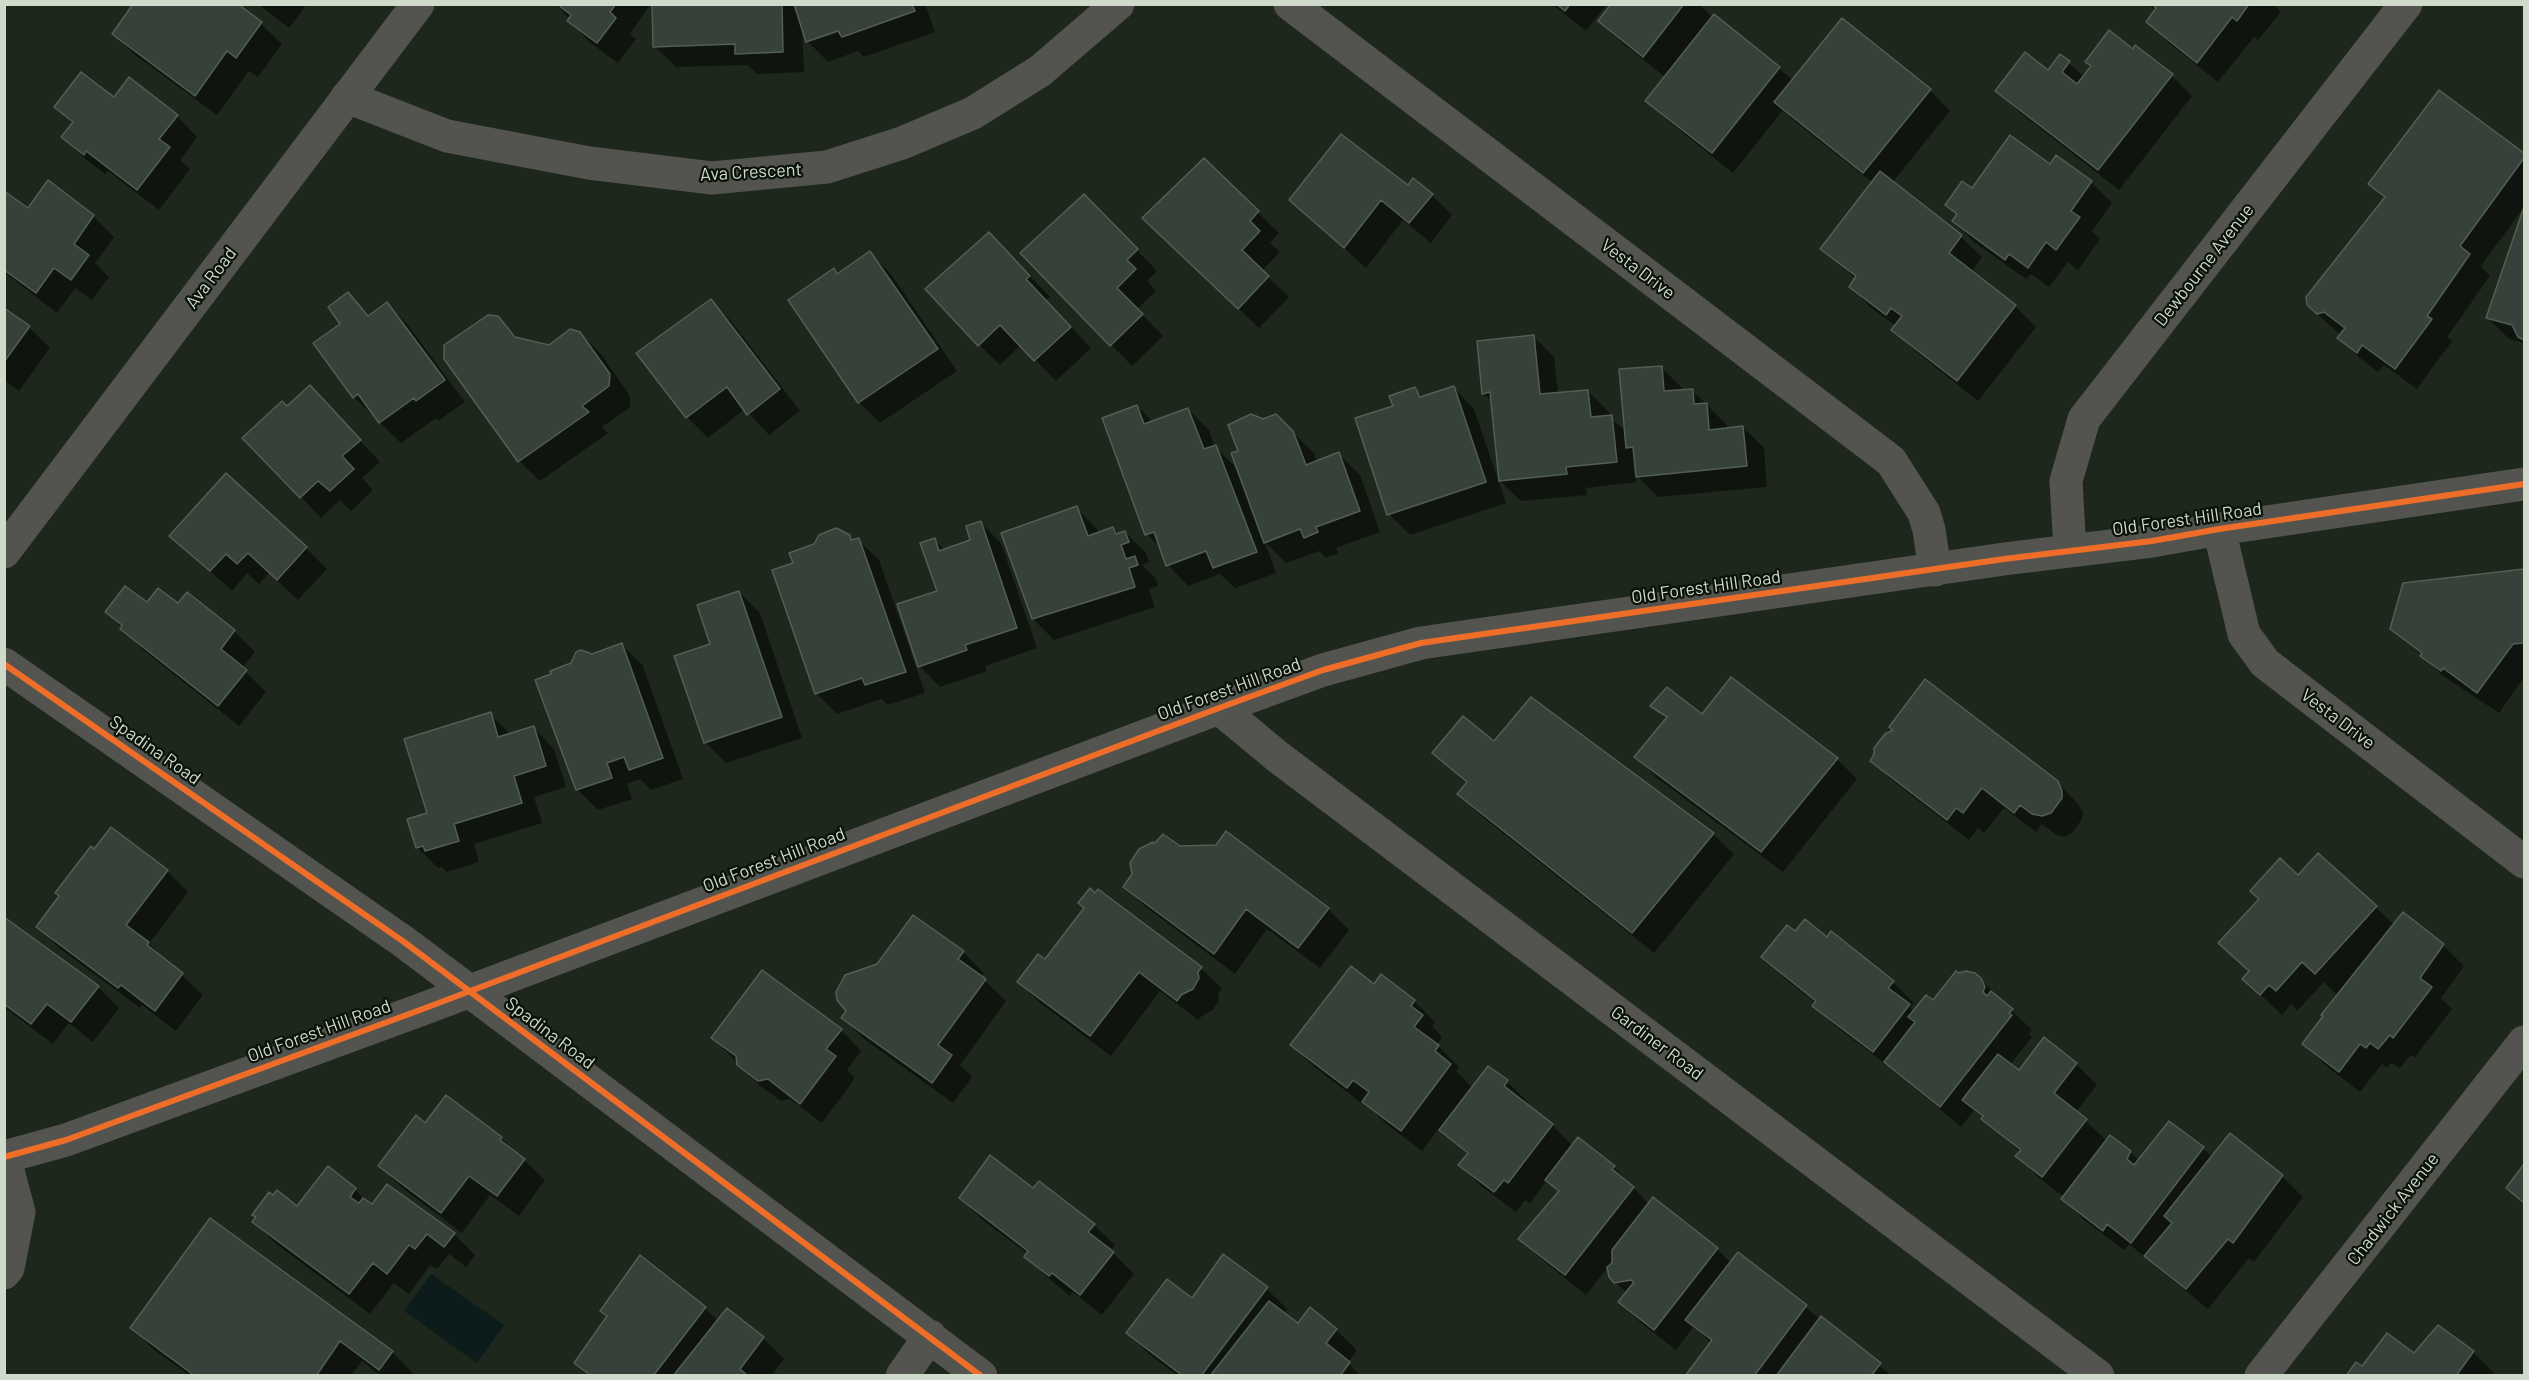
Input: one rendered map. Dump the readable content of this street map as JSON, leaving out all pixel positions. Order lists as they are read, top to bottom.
{
  "streets": {
    "street": [
      "Ava Crescent",
      "Dewbourne Avenue",
      "Vesta Drive",
      "Ava Road",
      "Old Forest Hill Road",
      "Spadina Road",
      "Gardiner Road",
      "Chadwick Avenue"
    ]
  },
  "crossings": [
    ["Ava Crescent", "Ava Road"],
    ["Dewbourne Avenue", "Old Forest Hill Road"],
    ["Vesta Drive", "Old Forest Hill Road"],
    ["Old Forest Hill Road", "Spadina Road"],
    ["Old Forest Hill Road", "Gardiner Road"]
  ]
}
